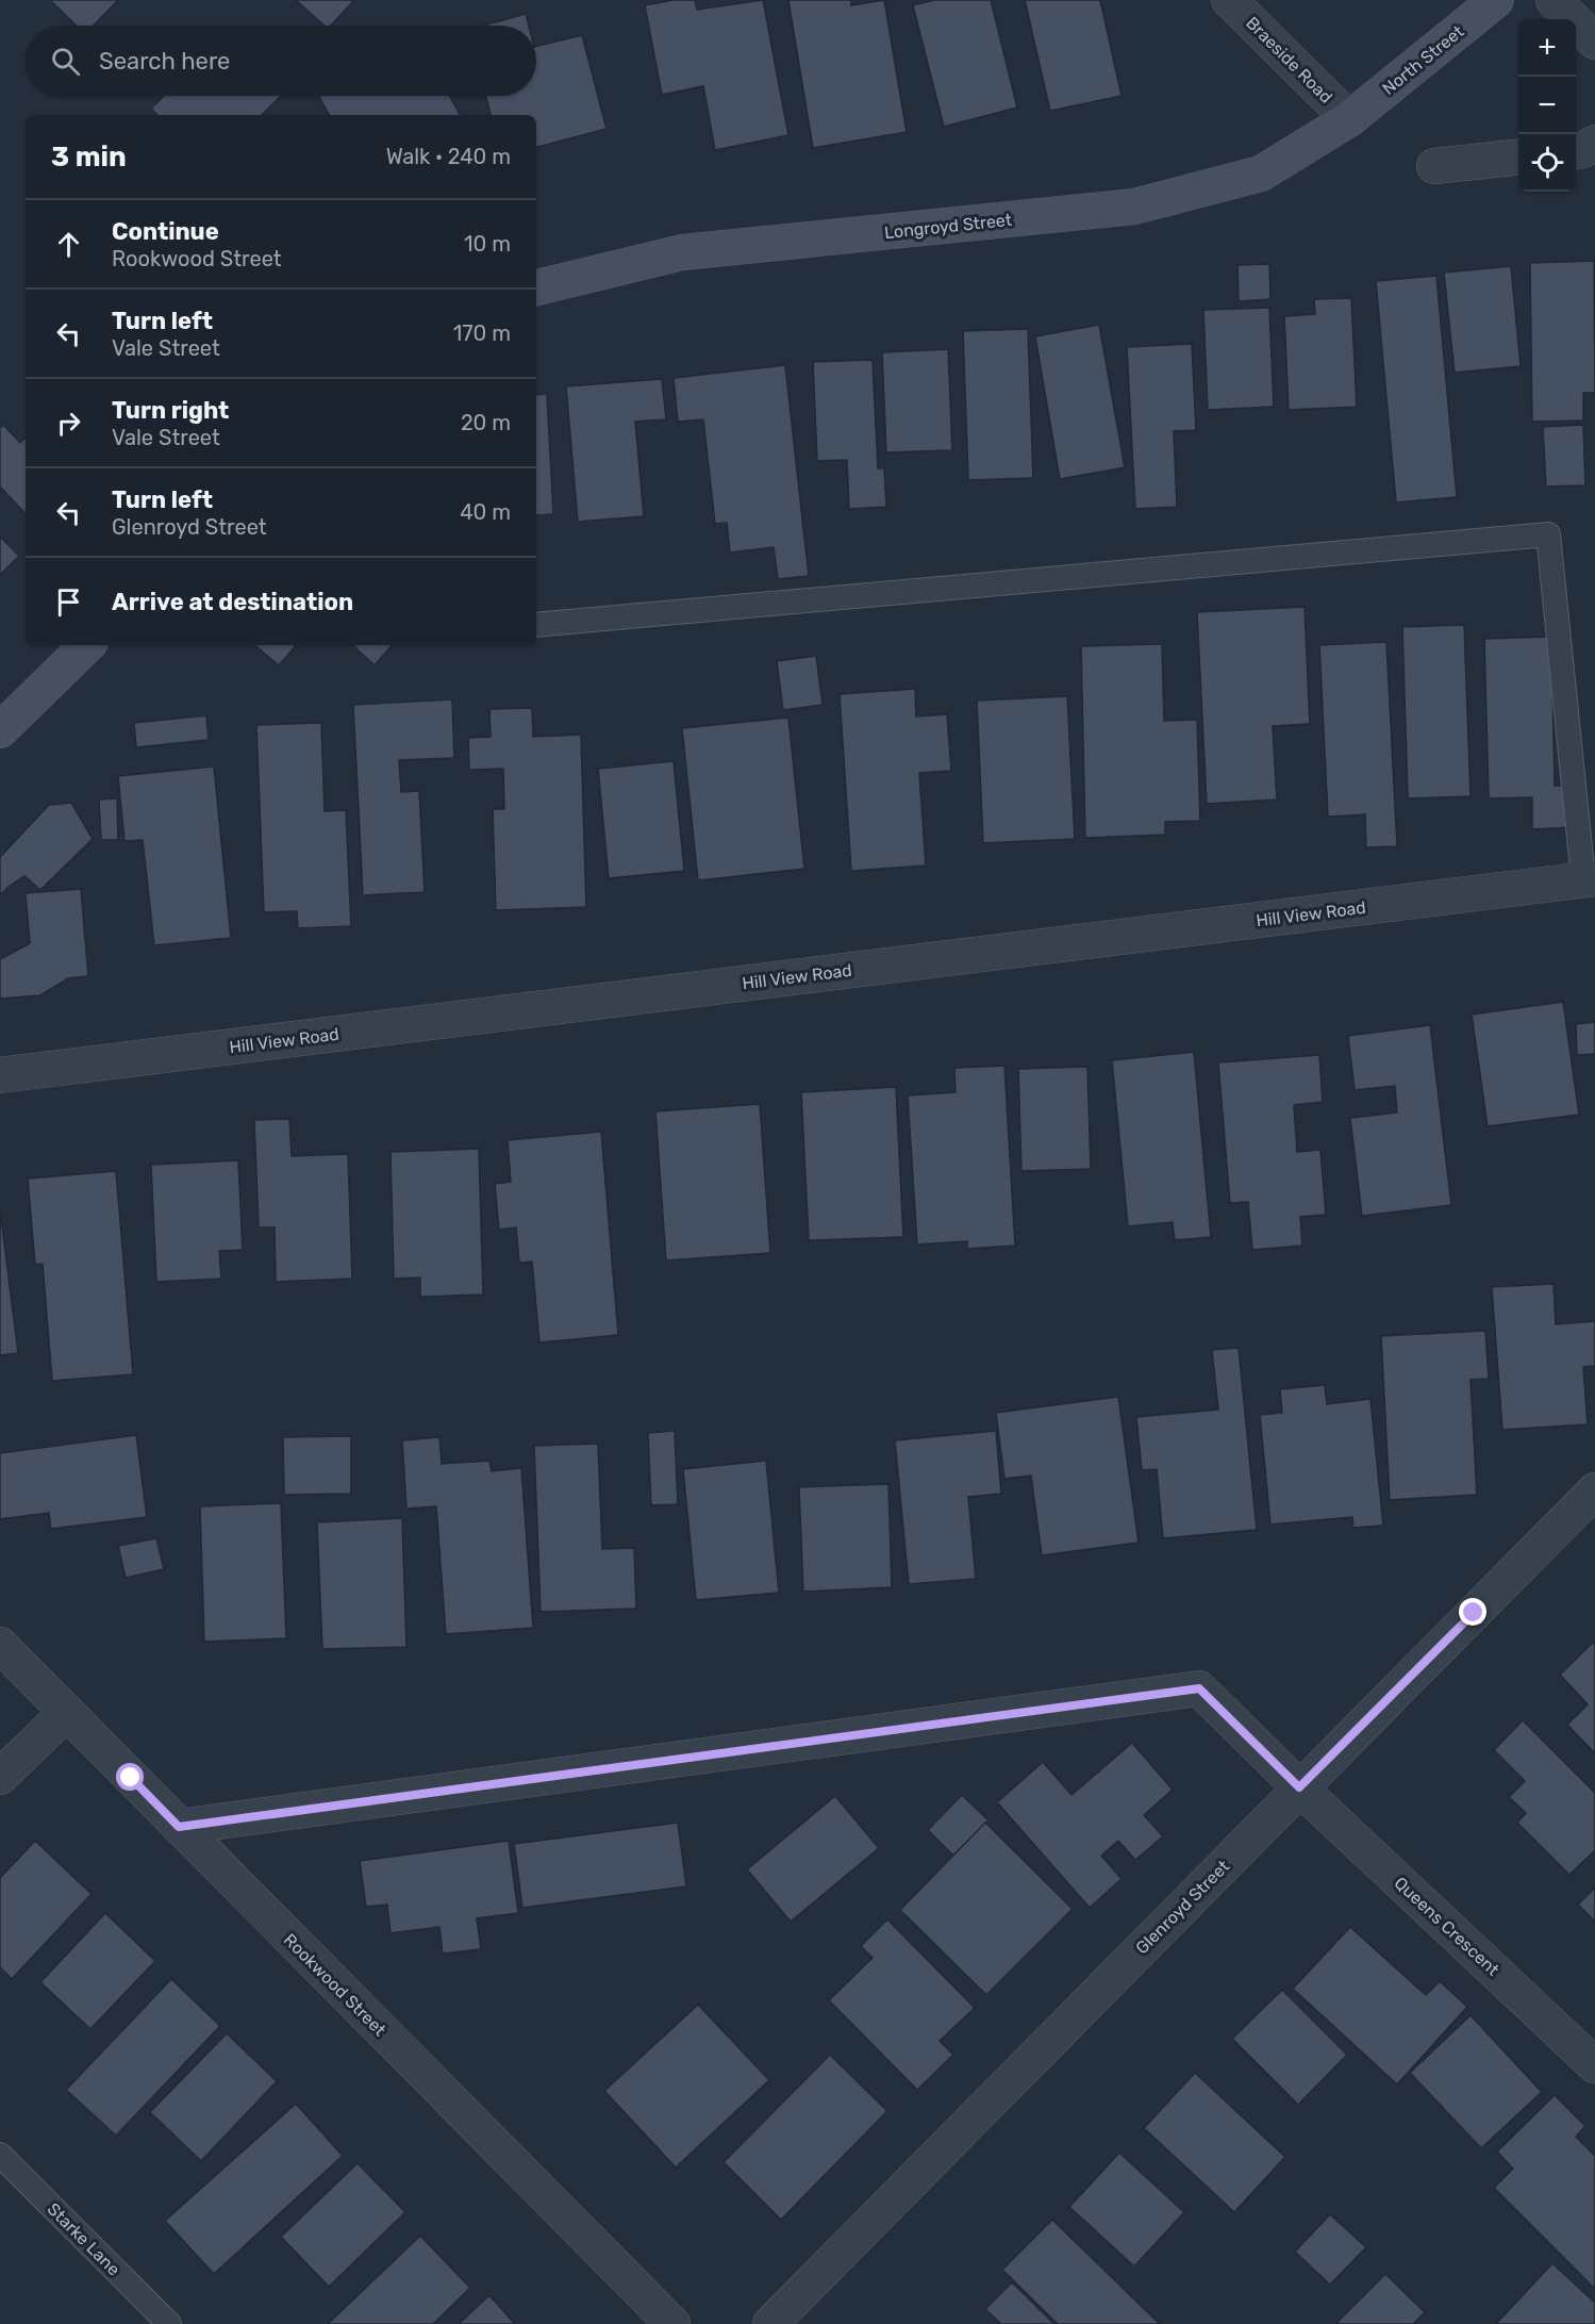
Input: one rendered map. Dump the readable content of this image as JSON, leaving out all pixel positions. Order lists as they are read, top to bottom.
{
  "streets": {
    "main road": ["North Street", "Longroyd Street"],
    "street": [
      "Braeside Road",
      "Hill View Road",
      "Glenroyd Street",
      "Queens Crescent",
      "Rookwood Street"
    ],
    "lane": ["Starke Lane"]
  },
  "crossings": [
    ["Braeside Road", "North Street"],
    ["Braeside Road", "Longroyd Street"],
    ["North Street", "Longroyd Street"],
    ["Glenroyd Street", "Queens Crescent"],
    ["Queens Crescent", "Rookwood Street"]
  ],
  "page": {
    "map_buttons": ["+", "−"],
    "search": "Search here",
    "heading": ["3 min", "Walk · 240 m"],
    "list": [
      ["Continue", "Rookwood Street", "10 m"],
      ["Turn left", "Vale Street", "170 m"],
      ["Turn right", "Vale Street", "20 m"],
      ["Turn left", "Glenroyd Street", "40 m"],
      "Arrive at destination"
    ]
  }
}
